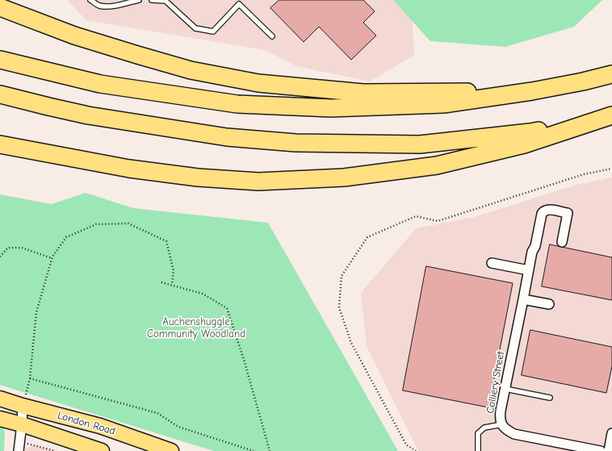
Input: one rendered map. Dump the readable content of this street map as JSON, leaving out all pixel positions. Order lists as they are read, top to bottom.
{
  "streets": {
    "main road": ["London Road"],
    "street": ["Colliery Street"]
  },
  "parks": ["Auchenshuggle Community Woodland"]
}
